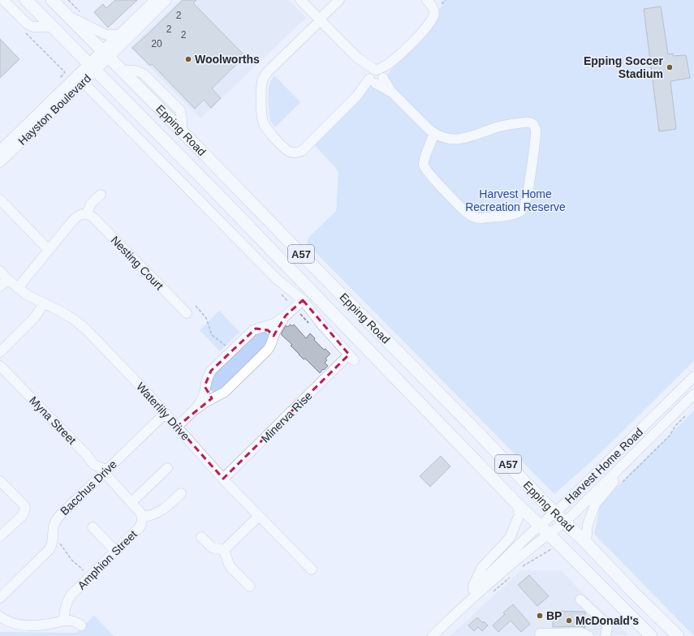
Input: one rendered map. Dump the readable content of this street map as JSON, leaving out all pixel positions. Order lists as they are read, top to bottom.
{
  "streets": {
    "main road": ["Epping Road", "A57"],
    "street": [
      "Hayston Boulevard",
      "Nesting Court",
      "Waterlily Drive",
      "Minerva Rise",
      "Myna Street",
      "Harvest Home Road",
      "Bacchus Drive",
      "Amphion Street"
    ]
  },
  "crossings": [
    ["Hayston Boulevard", "Epping Road"],
    ["Epping Road", "Harvest Home Road"],
    ["Waterlily Drive", "Minerva Rise"],
    ["Waterlily Drive", "Bacchus Drive"],
    ["Myna Street", "Bacchus Drive"],
    ["Myna Street", "Amphion Street"],
    ["Bacchus Drive", "Amphion Street"]
  ],
  "parks": ["Harvest Home Recreation Reserve"],
  "places": [
    "Woolworths",
    "Epping Soccer Stadium",
    "BP",
    "McDonald's"
  ],
  "house_numbers": [
    "2",
    "2",
    "2",
    "20"
  ]
}
